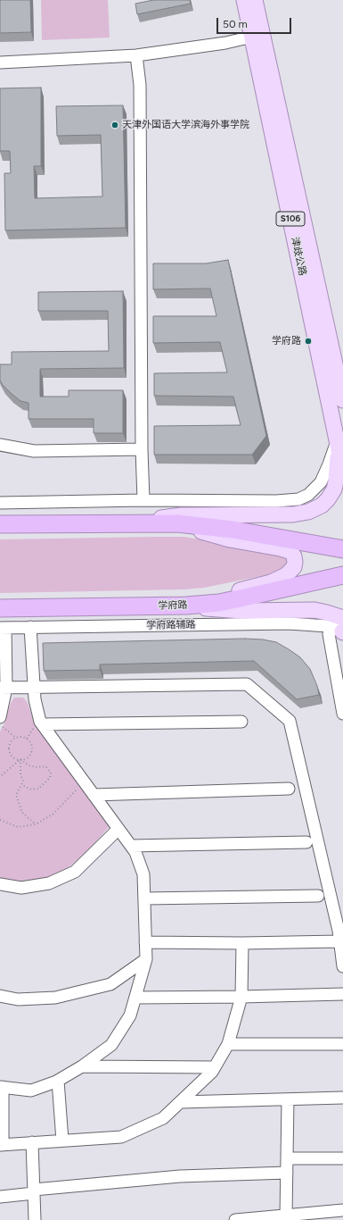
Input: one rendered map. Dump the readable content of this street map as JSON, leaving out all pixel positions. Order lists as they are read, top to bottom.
{
  "streets": {
    "highway": ["学府路"],
    "main road": ["S106", "津歧公路"],
    "street": ["学府路辅路"]
  },
  "places": ["天津外国语大学滨海外事学院", "学府路"],
  "scale_bar": "50 m"
}
